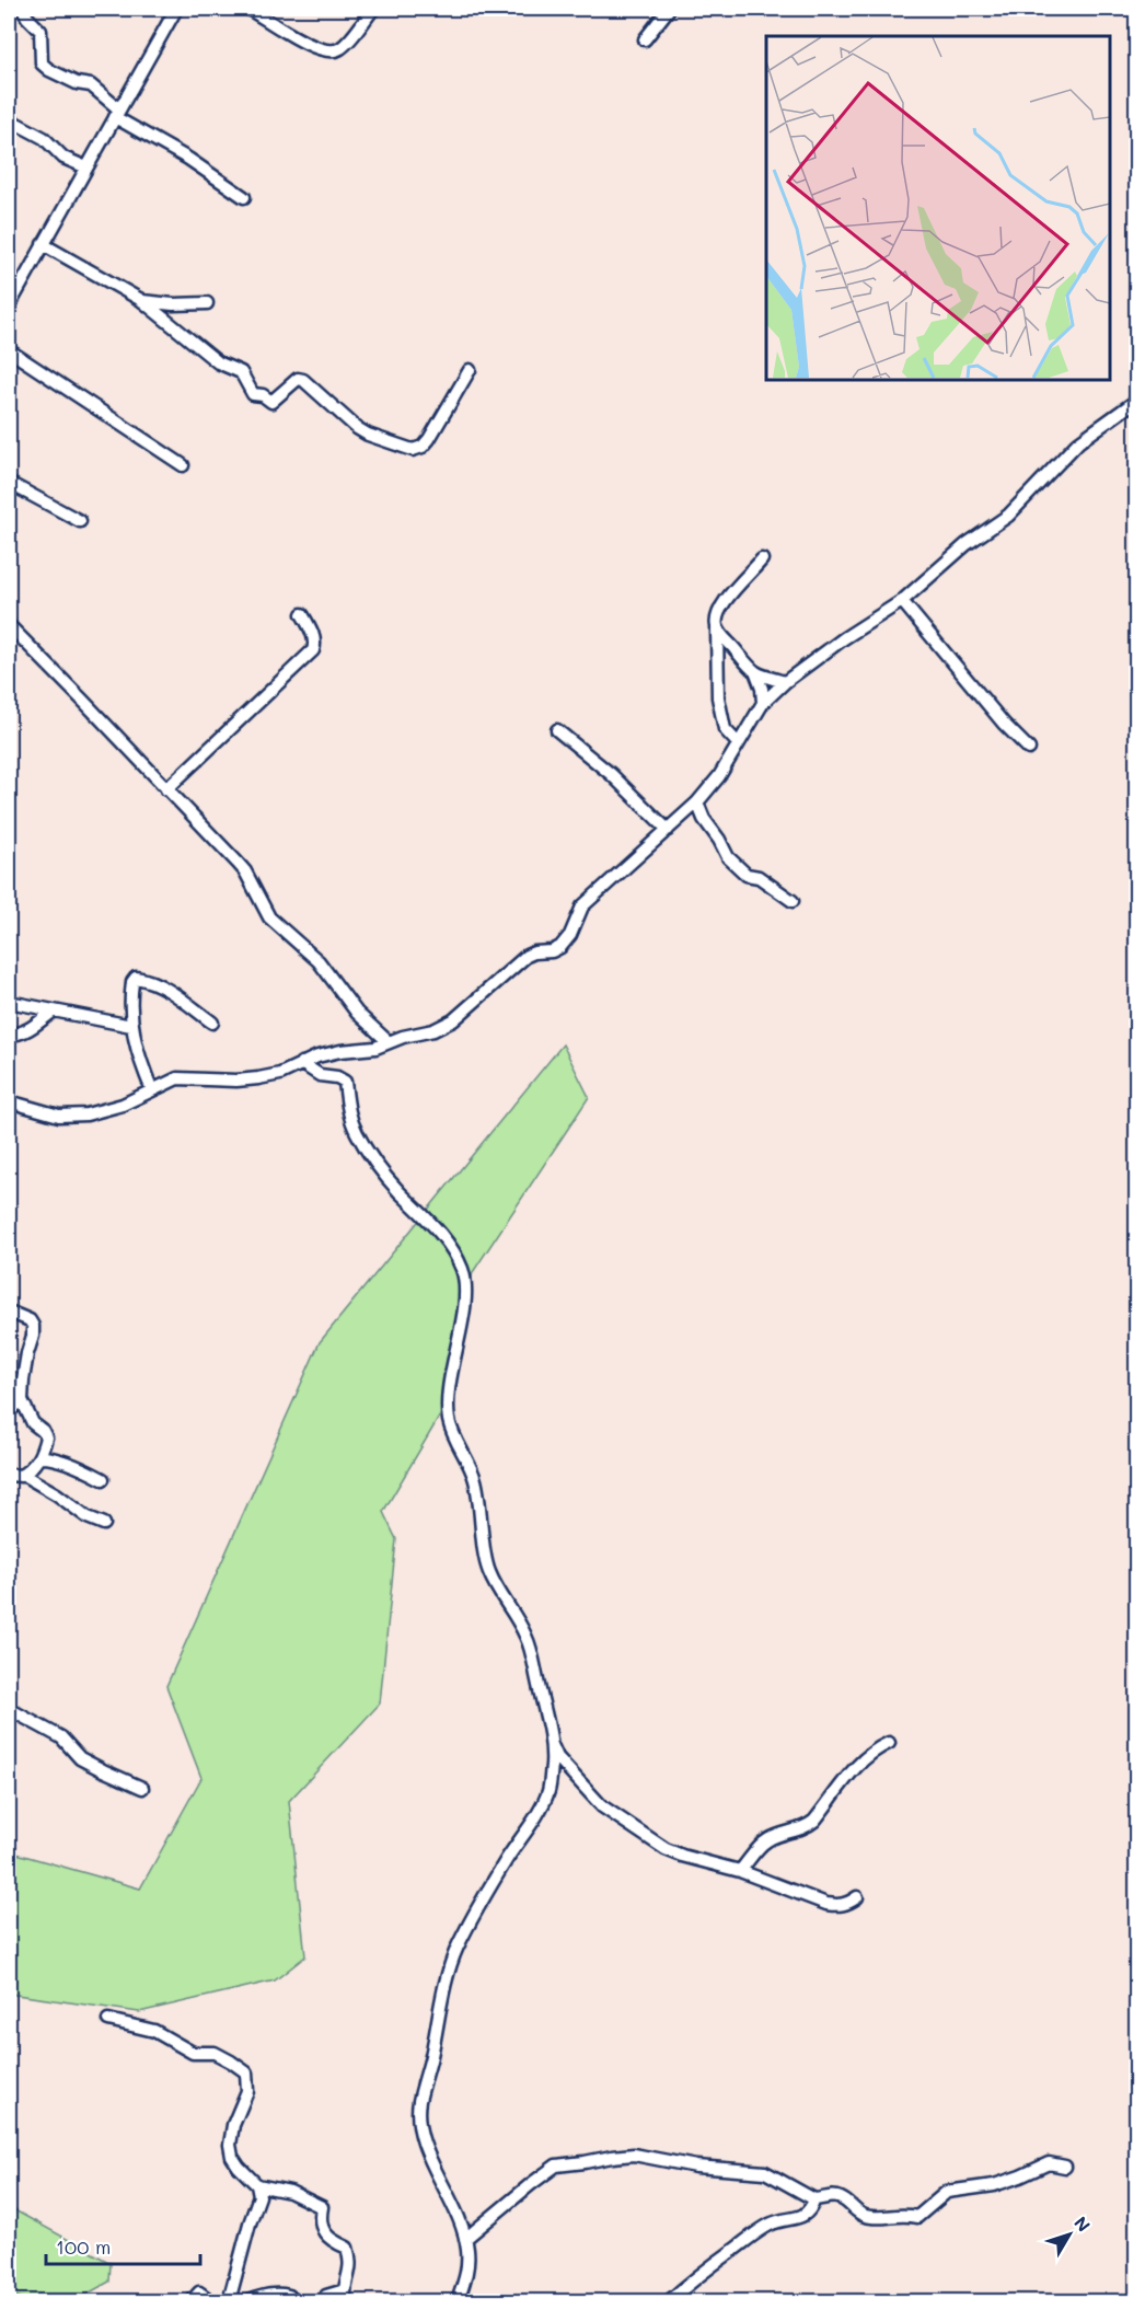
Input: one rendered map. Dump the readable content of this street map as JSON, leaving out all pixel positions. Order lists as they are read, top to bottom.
{
  "scale_bar": "100 m",
  "north": "top right"
}
